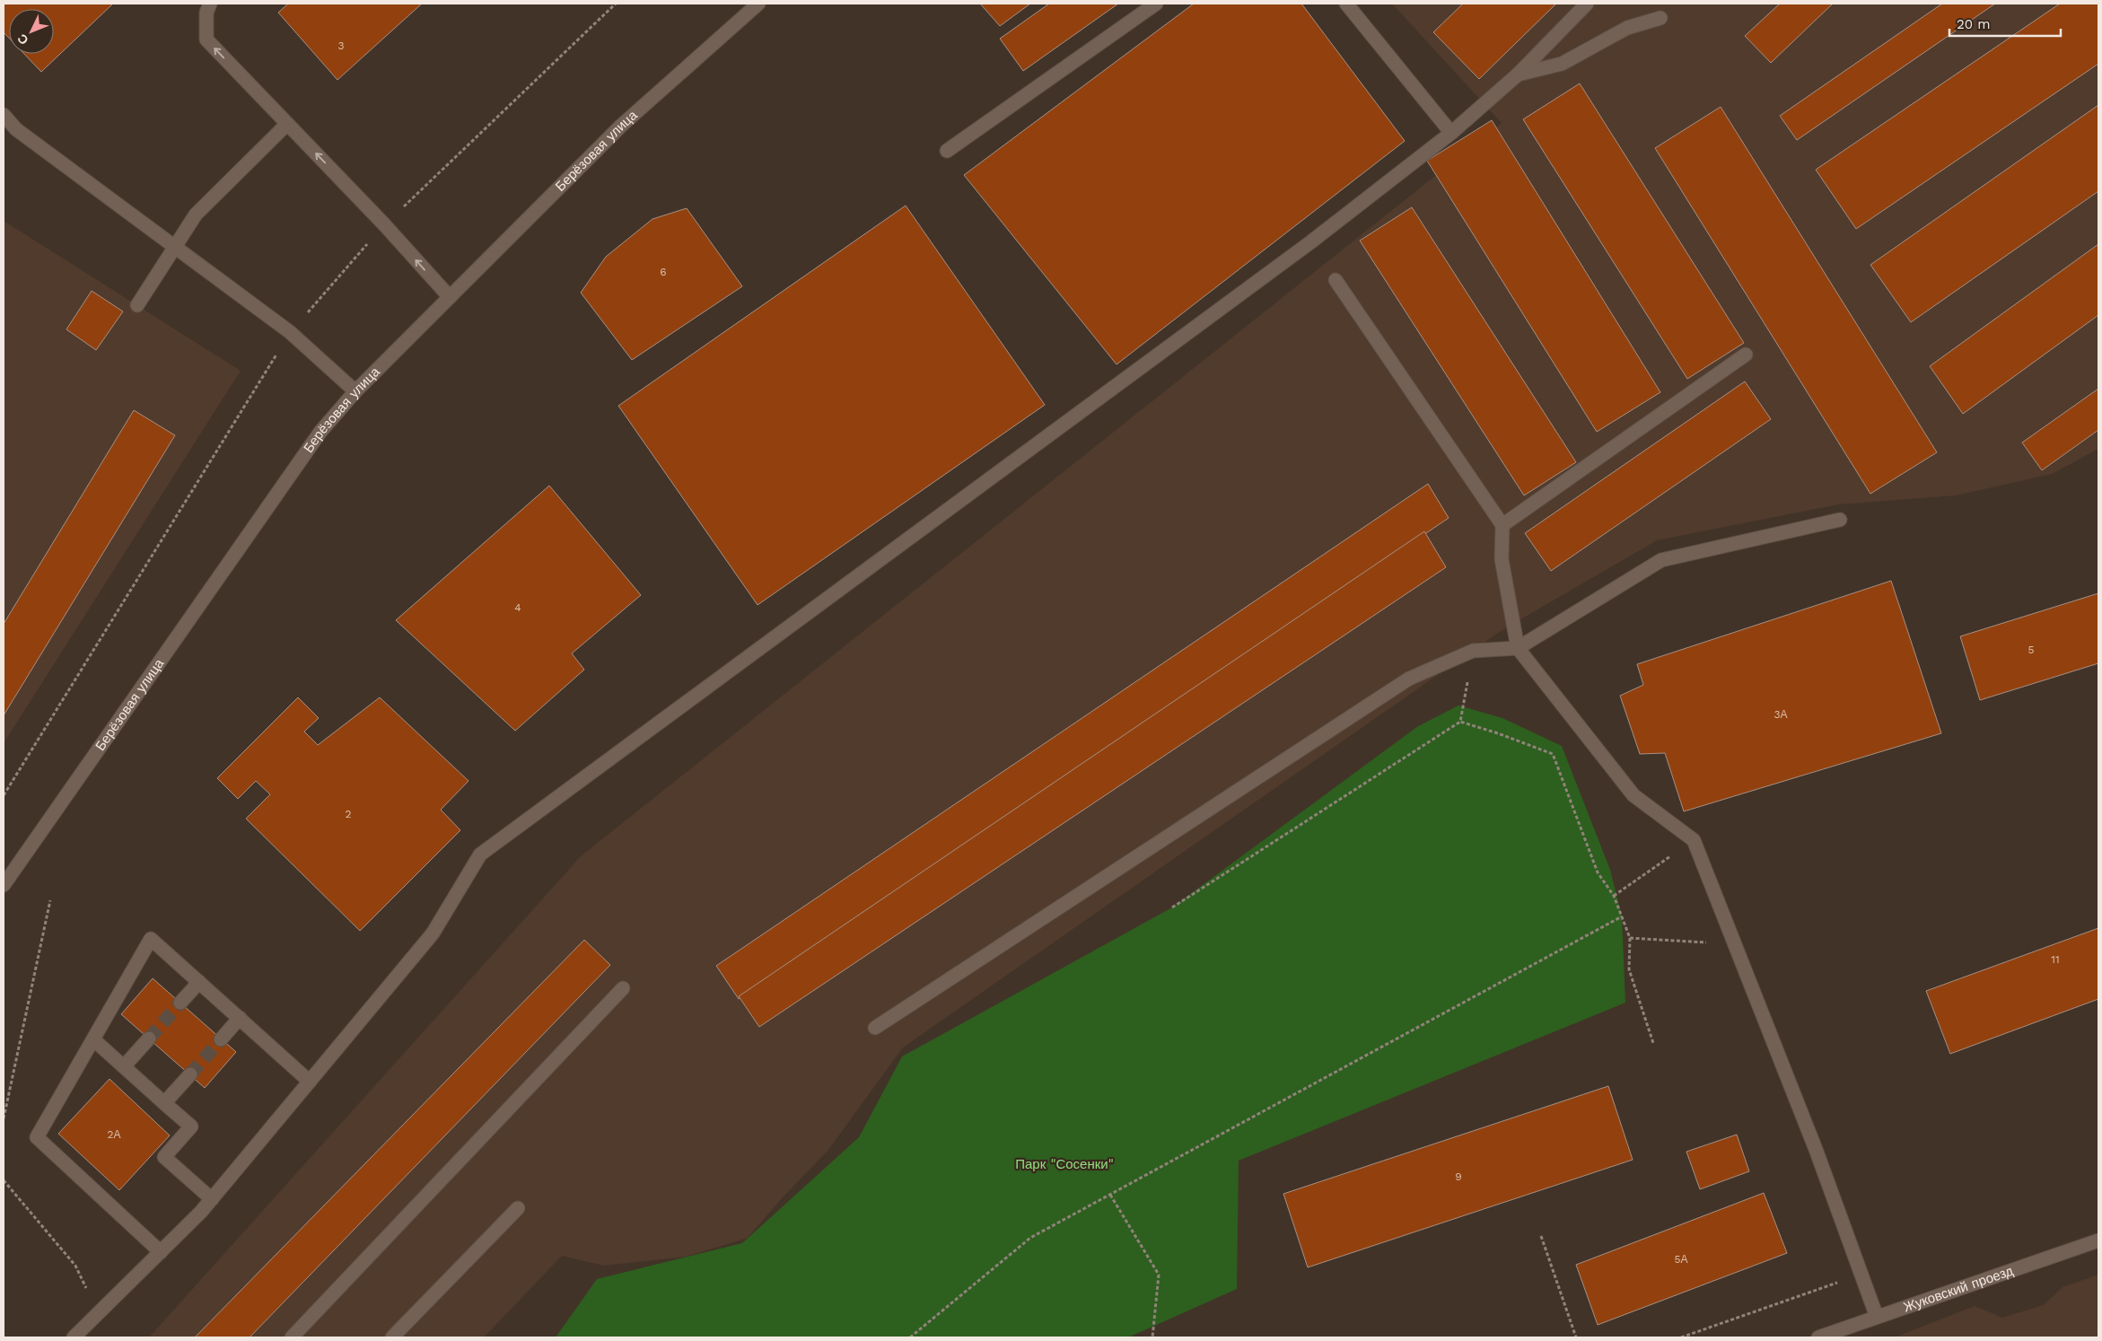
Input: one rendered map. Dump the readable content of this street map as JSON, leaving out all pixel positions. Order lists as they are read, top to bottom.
{
  "streets": {
    "street": ["Берёзовая улица", "Жуковский проезд"]
  },
  "parks": ["Парк \"Сосенки\""],
  "house_numbers": [
    "3",
    "6",
    "4",
    "5",
    "3А",
    "2",
    "11",
    "2А",
    "9",
    "5А"
  ],
  "scale_bar": "20 m",
  "north": "bottom left"
}
